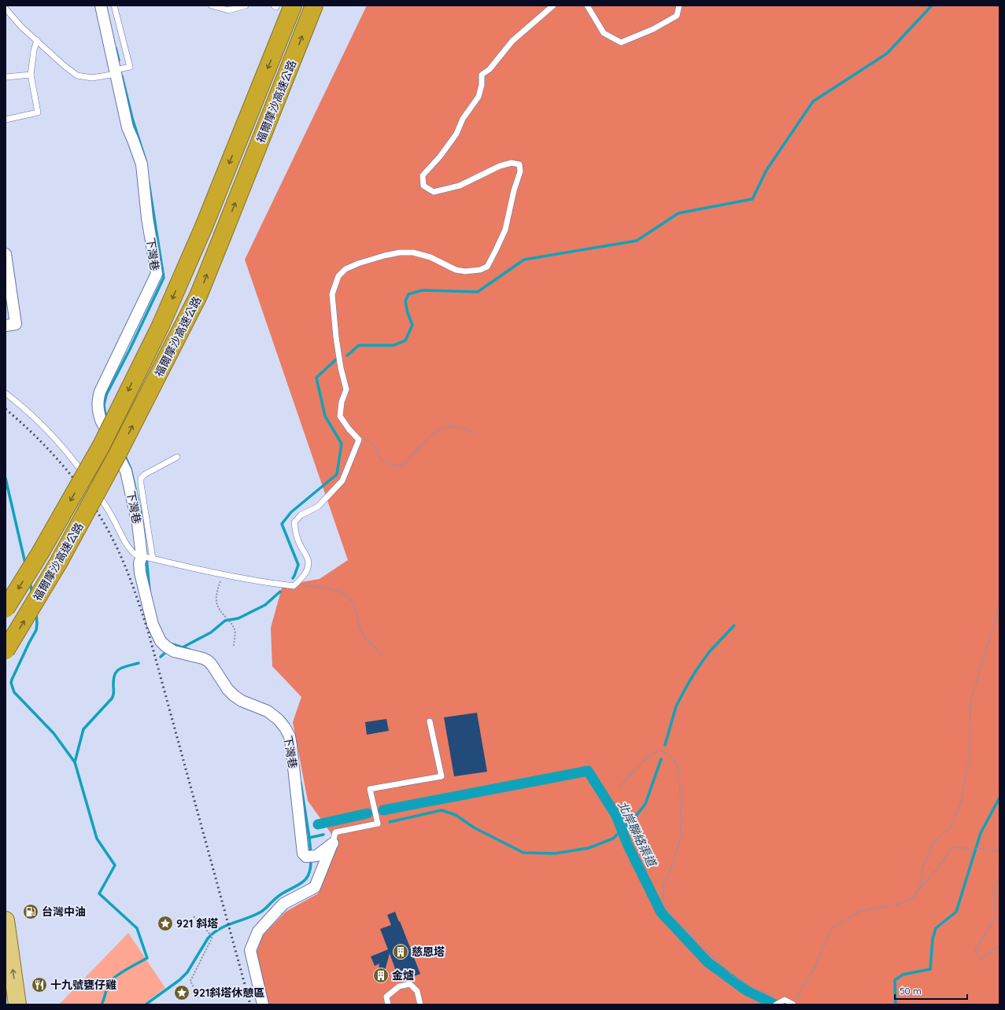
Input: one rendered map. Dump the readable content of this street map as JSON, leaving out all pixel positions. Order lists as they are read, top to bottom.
{
  "streets": {
    "highway": ["福爾摩沙高速公路"],
    "street": ["下灣巷"]
  },
  "water": ["北岸聯絡渠道"],
  "places": {
    "fuel station": ["台灣中油"],
    "place": ["921 斜塔", "921斜塔休憩區"],
    "building": ["慈恩塔", "金爐"],
    "restaurant": ["十九號甕仔雞"]
  },
  "scale_bar": "50 m"
}
